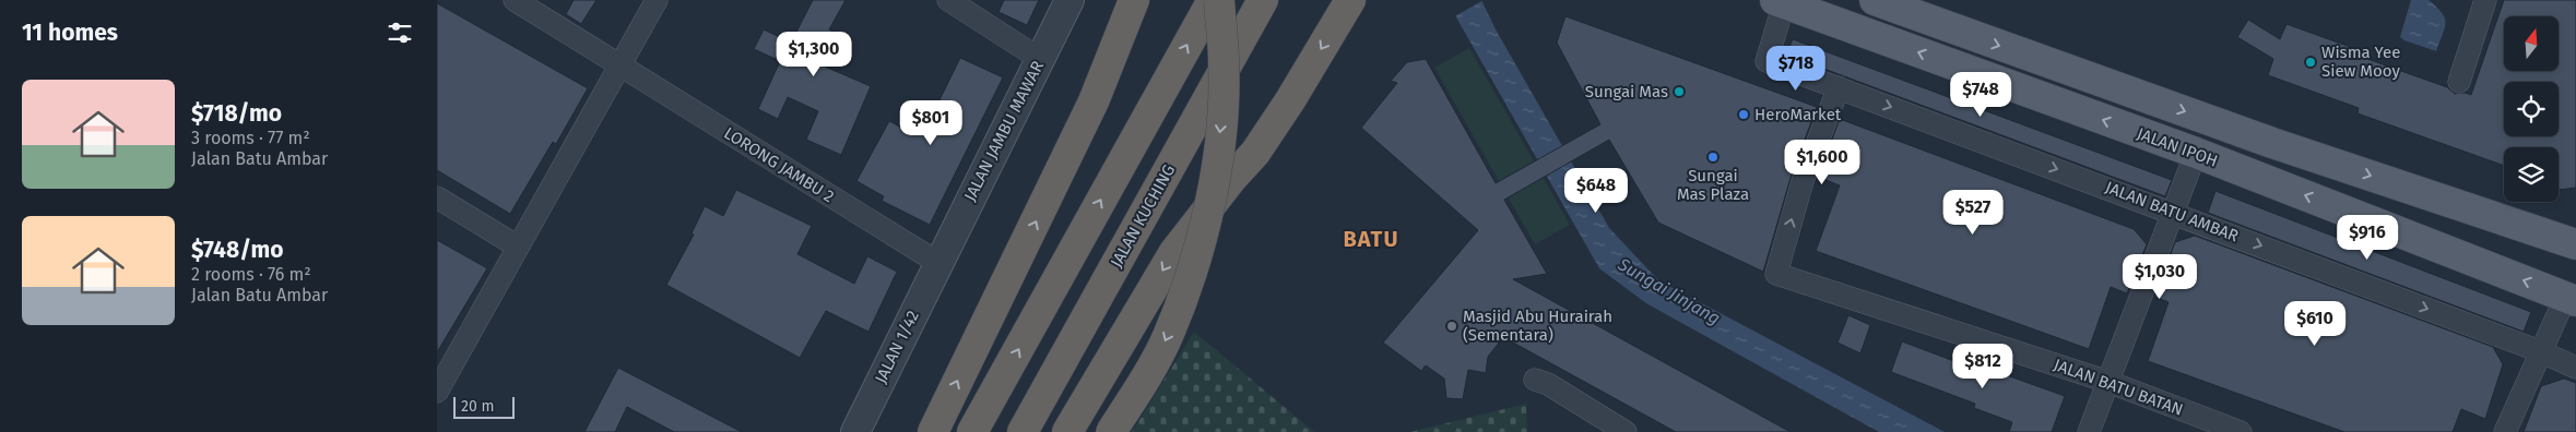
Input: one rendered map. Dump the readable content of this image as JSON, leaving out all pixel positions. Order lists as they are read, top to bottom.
{
  "streets": {
    "highway": ["JALAN KUCHING"],
    "main road": ["JALAN IPOH"],
    "street": [
      "JALAN JAMBU MAWAR",
      "LORONG JAMBU 2",
      "JALAN BATU AMBAR",
      "JALAN 1/42",
      "JALAN BATU BATAN"
    ]
  },
  "crossings": [
    ["JALAN JAMBU MAWAR", "LORONG JAMBU 2"],
    ["JALAN JAMBU MAWAR", "JALAN 1/42"],
    ["JALAN IPOH", "JALAN BATU AMBAR"],
    ["LORONG JAMBU 2", "JALAN 1/42"],
    ["JALAN BATU AMBAR", "JALAN BATU BATAN"]
  ],
  "one_way": ["JALAN BATU AMBAR"],
  "districts": ["BATU"],
  "water": ["Sungai Jinjang"],
  "places": [
    "Wisma Yee Siew Mooy",
    "Sungai Mas",
    "HeroMarket",
    "Sungai Mas Plaza",
    "Masjid Abu Hurairah (Sementara)"
  ],
  "scale_bar": "20 m",
  "north": "top",
  "page": {
    "heading": "11 homes",
    "price": [
      "$1,300",
      "$718",
      "$748",
      "$801",
      "$1,600",
      "$648",
      "$527",
      "$916",
      "$1,030",
      "$610",
      "$812"
    ],
    "list": [
      {
        "name": "$718/mo",
        "note": "3 rooms · 77 m² · Jalan Batu Ambar"
      },
      {
        "name": "$748/mo",
        "note": "2 rooms · 76 m² · Jalan Batu Ambar"
      }
    ],
    "scale": "20 m"
  }
}
